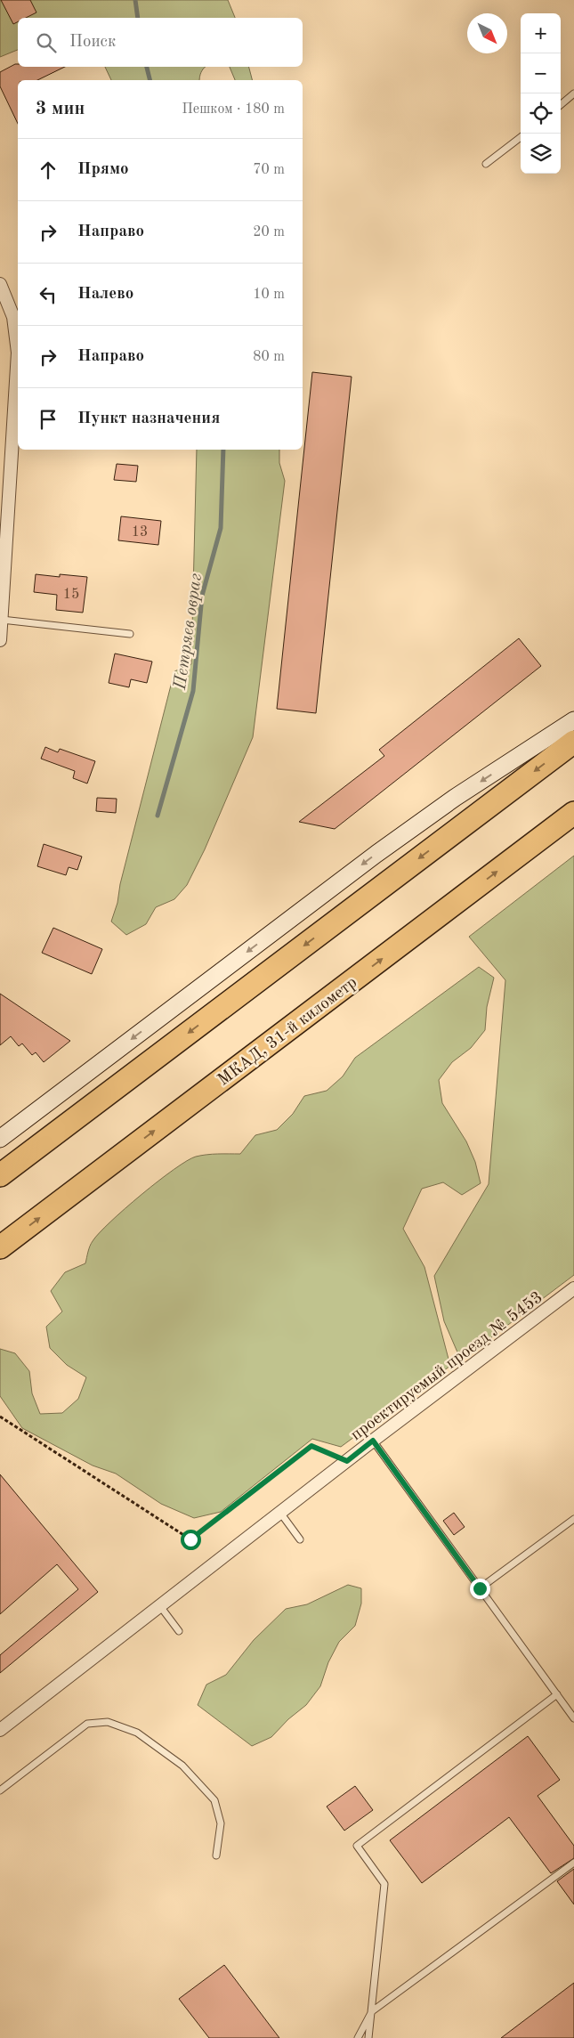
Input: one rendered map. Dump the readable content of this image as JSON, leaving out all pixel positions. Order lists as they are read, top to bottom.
{
  "streets": {
    "highway": ["МКАД, 31-й километр"],
    "street": ["проектируемый проезд № 5453"]
  },
  "water": ["Петряев овраг"],
  "house_numbers": ["13", "15"],
  "north": "bottom right",
  "page": {
    "map_buttons": ["+", "−"],
    "search": "Поиск",
    "heading": ["3 мин", "Пешком · 180 m"],
    "list": [
      ["Прямо", "70 m"],
      ["Направо", "20 m"],
      ["Налево", "10 m"],
      ["Направо", "80 m"],
      "Пункт назначения"
    ]
  }
}
